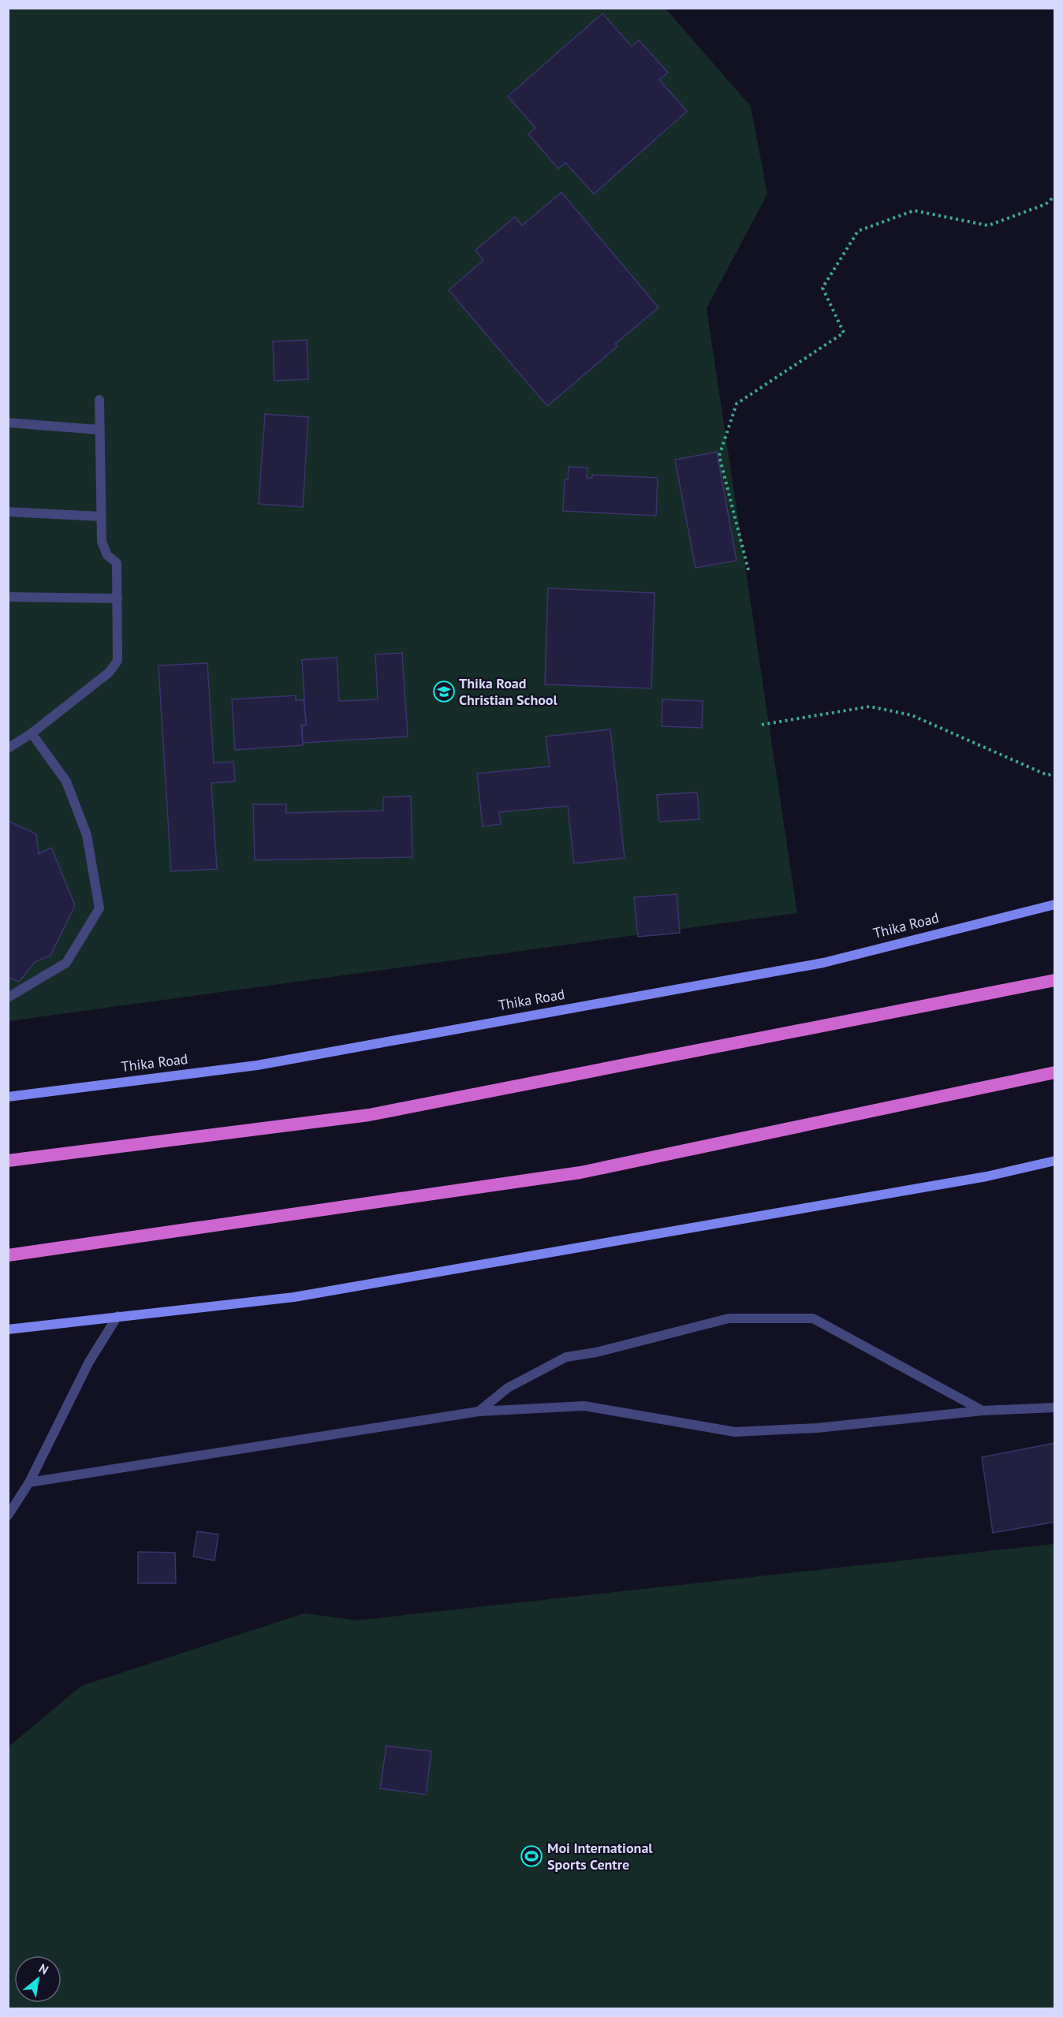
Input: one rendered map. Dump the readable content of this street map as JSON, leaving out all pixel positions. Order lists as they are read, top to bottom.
{
  "streets": {
    "main road": ["Thika Road"]
  },
  "places": {
    "school or university": ["Thika Road Christian School"],
    "sports": ["Moi International Sports Centre"]
  },
  "north": "top right"
}
